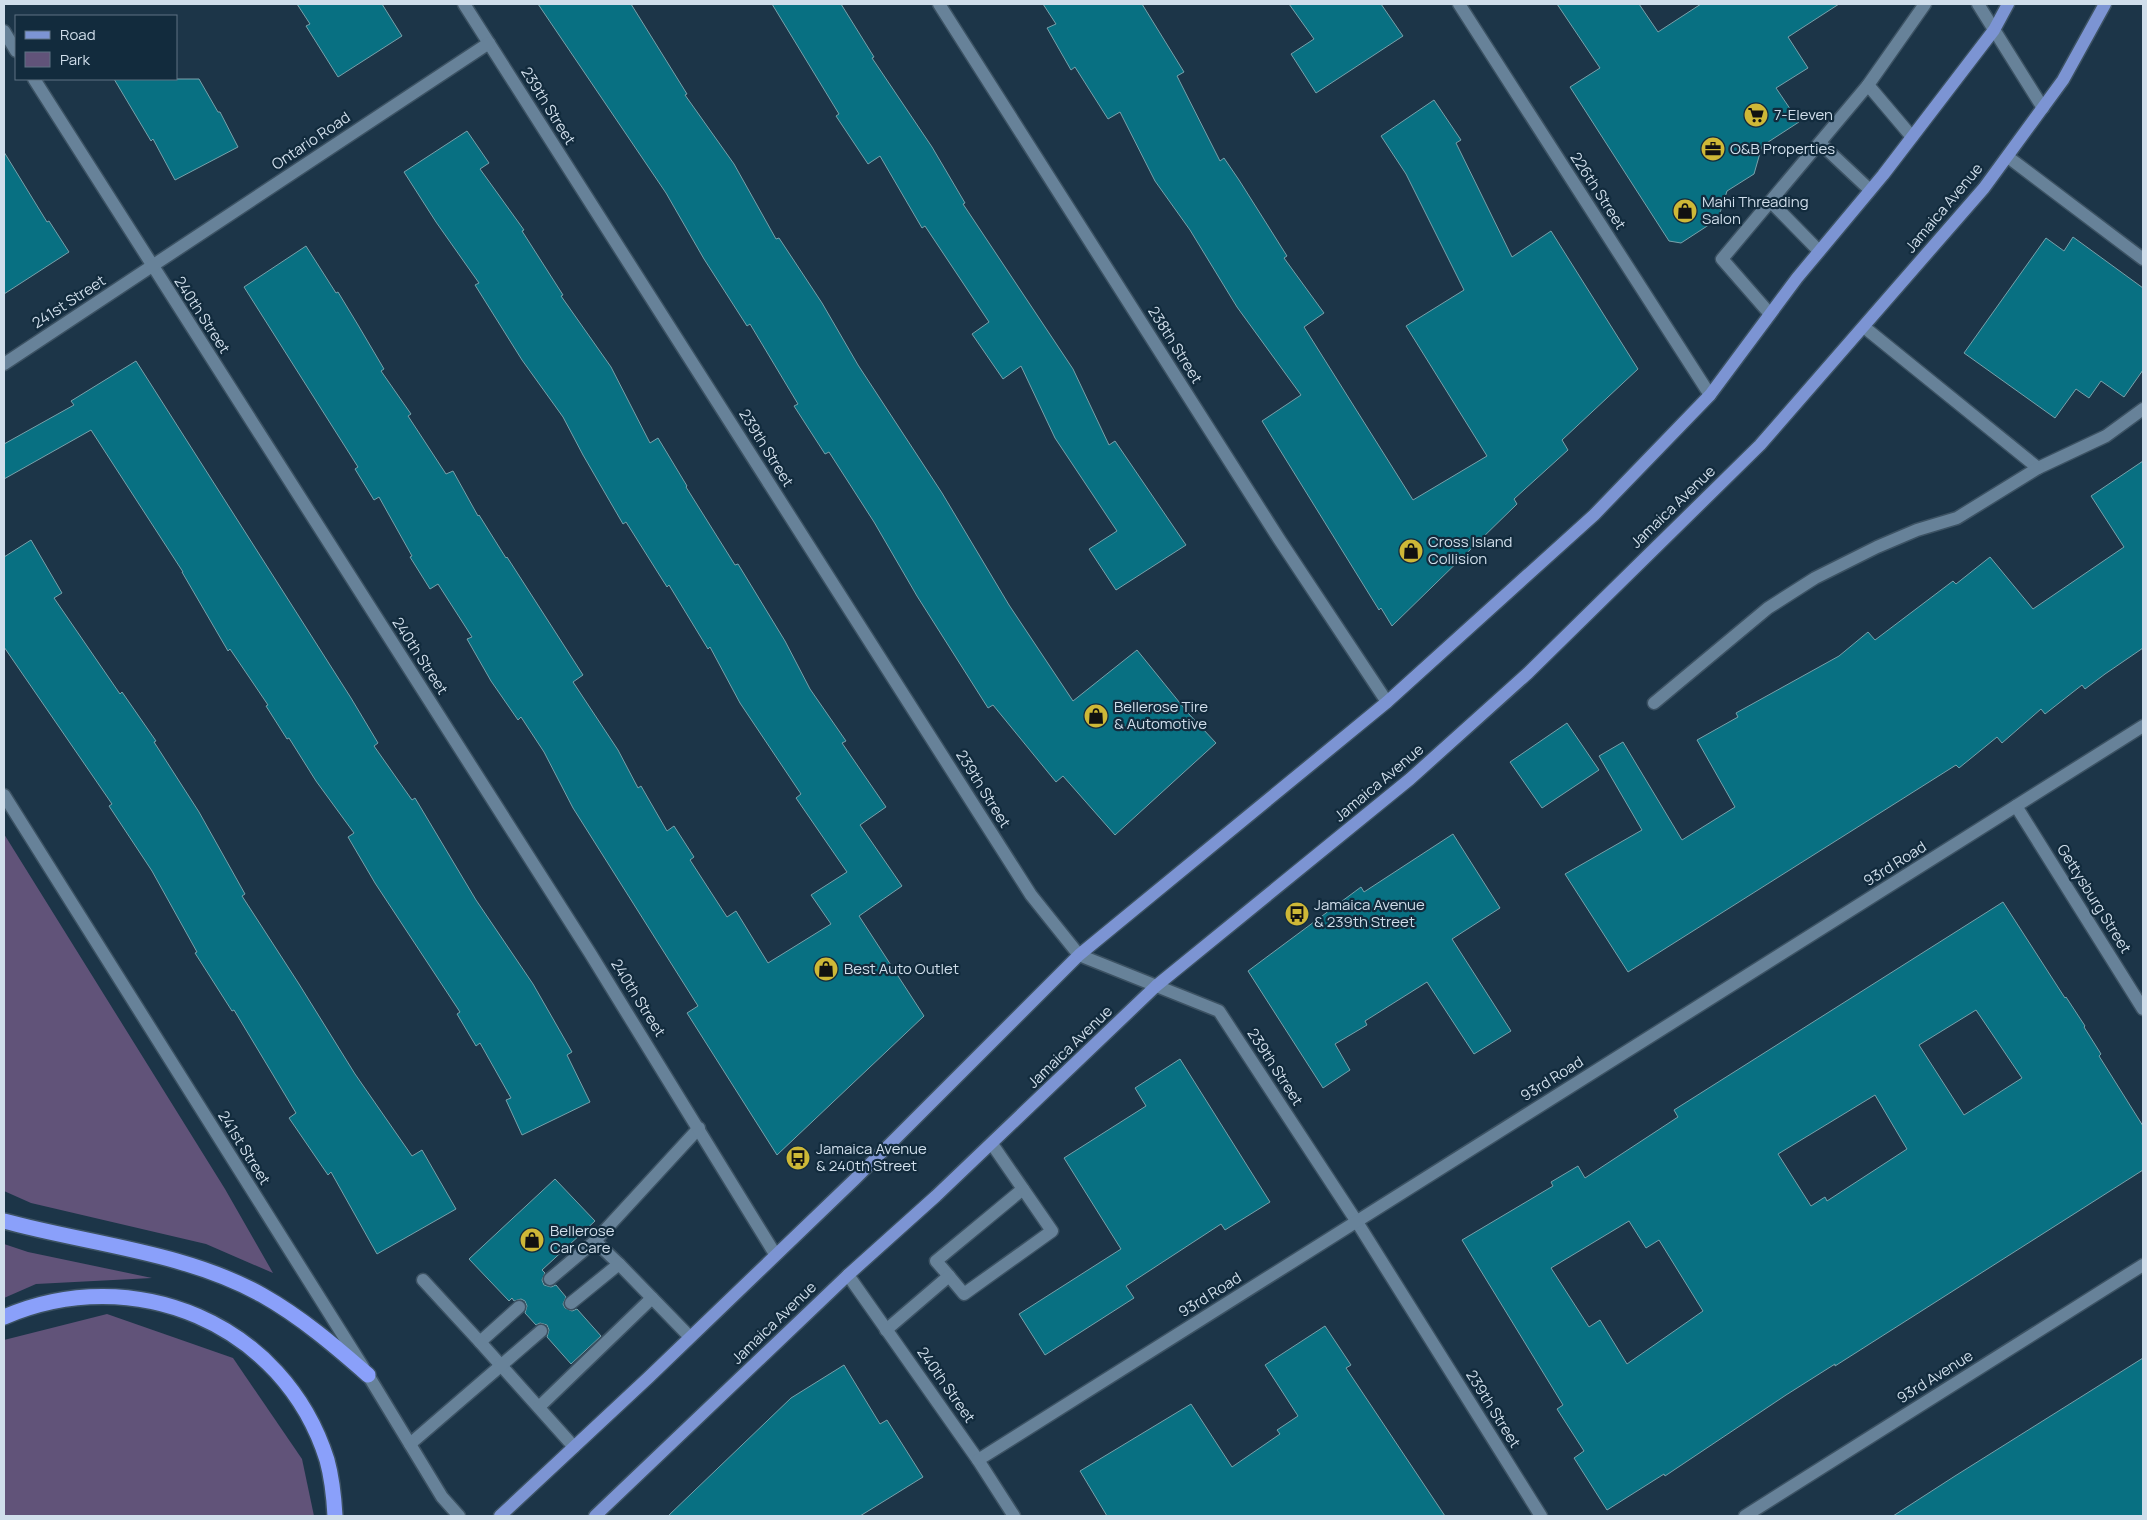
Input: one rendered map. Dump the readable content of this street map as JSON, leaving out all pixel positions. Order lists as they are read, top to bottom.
{
  "streets": {
    "main road": ["Jamaica Avenue"],
    "street": [
      "239th Street",
      "Ontario Road",
      "226th Street",
      "241st Street",
      "240th Street",
      "238th Street",
      "93rd Road",
      "Gettysburg Street",
      "93rd Avenue"
    ]
  },
  "crossings": [
    ["239th Street", "Ontario Road"],
    ["239th Street", "Jamaica Avenue"],
    ["239th Street", "93rd Road"],
    ["Ontario Road", "241st Street"],
    ["Ontario Road", "240th Street"],
    ["Jamaica Avenue", "240th Street"],
    ["241st Street", "240th Street"],
    ["240th Street", "93rd Road"],
    ["93rd Road", "Gettysburg Street"]
  ],
  "places": {
    "supermarket": ["7-Eleven"],
    "office": ["O&B Properties"],
    "shop": [
      "Mahi Threading Salon",
      "Cross Island Collision",
      "Bellerose Tire & Automotive",
      "Best Auto Outlet",
      "Bellerose Car Care"
    ],
    "bus stop": ["Jamaica Avenue & 239th Street", "Jamaica Avenue & 240th Street"]
  },
  "legend": ["Road", "Park"]
}
